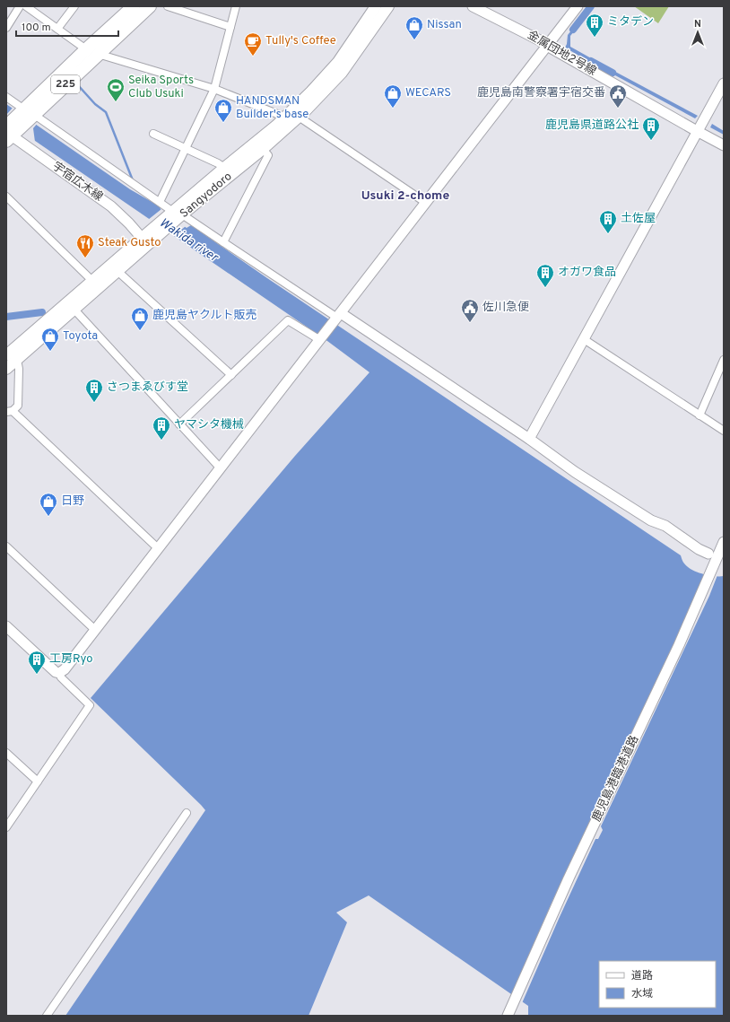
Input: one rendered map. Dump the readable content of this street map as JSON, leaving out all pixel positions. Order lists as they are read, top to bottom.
{
  "streets": {
    "highway": ["225"],
    "main road": ["Sangyodoro"],
    "street": ["金属団地2号線", "宇宿広木線", "鹿児島港臨港道路"]
  },
  "crossings": [
    ["225", "宇宿広木線"],
    ["宇宿広木線", "Sangyodoro"]
  ],
  "districts": ["Usuki 2-chome"],
  "water": ["Wakida river"],
  "places": {
    "building": [
      "ミタデン",
      "鹿児島県道路公社",
      "土佐屋",
      "オガワ食品",
      "さつまゑびす堂",
      "ヤマシタ機械",
      "工房Ryo"
    ],
    "shop": [
      "Nissan",
      "WECARS",
      "HANDSMAN Builder's base",
      "鹿児島ヤクルト販売",
      "Toyota",
      "日野"
    ],
    "cafe": ["Tully's Coffee"],
    "sports": ["Seika Sports Club Usuki"],
    "public building": ["鹿児島南警察署宇宿交番", "佐川急便"],
    "restaurant": ["Steak Gusto"]
  },
  "legend": ["道路", "水域"],
  "scale_bar": "100 m",
  "north": "top"
}
